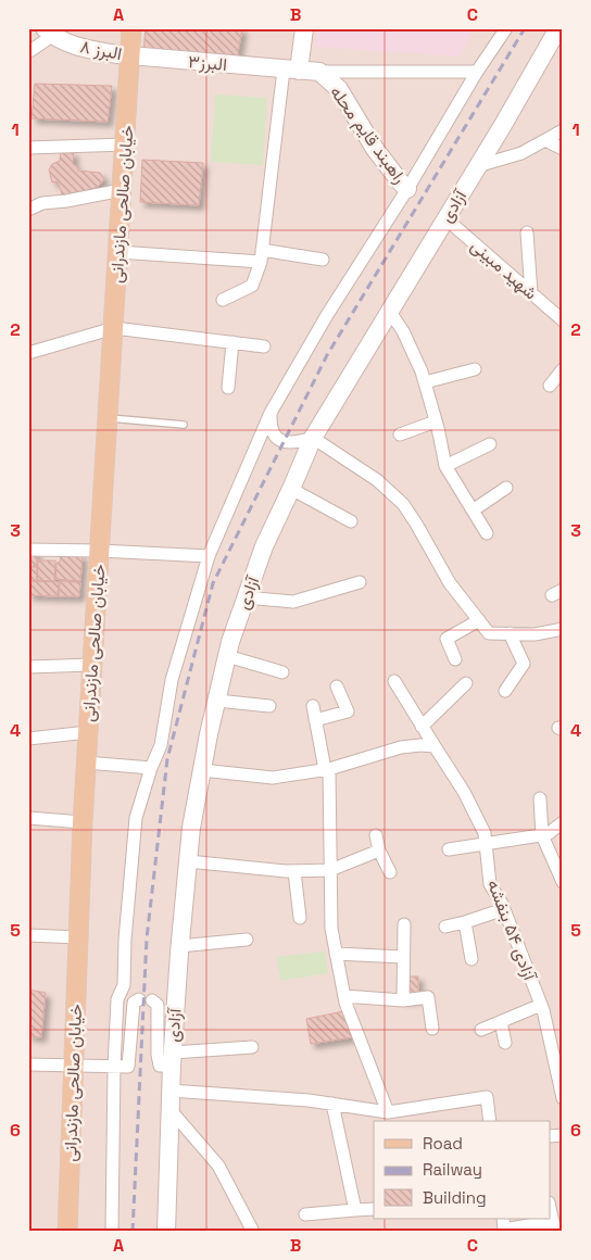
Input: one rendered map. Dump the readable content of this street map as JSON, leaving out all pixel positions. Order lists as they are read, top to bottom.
{
  "streets": {
    "main road": [
      "البرز ۸",
      "البرز۳",
      "راهبند قایم محله",
      "خیابان صالحی مازندرانی",
      "آزادی"
    ],
    "street": ["شهید مبینی", "آزادی ۵۴ بنفشه"]
  },
  "crossings": [
    ["البرز ۸", "البرز۳"],
    ["البرز ۸", "خیابان صالحی مازندرانی"],
    ["البرز۳", "راهبند قایم محله"],
    ["البرز۳", "خیابان صالحی مازندرانی"],
    ["آزادی", "شهید مبینی"]
  ],
  "legend": ["Road", "Railway", "Building"],
  "grid": {
    "columns": ["A", "B", "C"],
    "rows": [
      "1",
      "2",
      "3",
      "4",
      "5",
      "6"
    ]
  }
}
